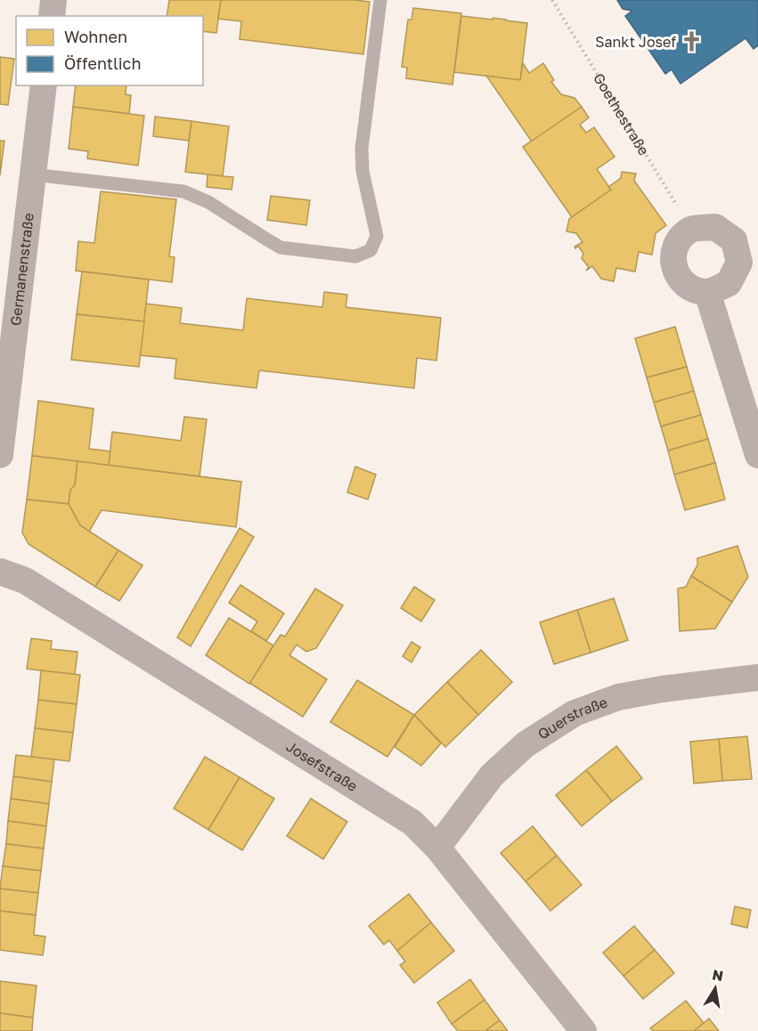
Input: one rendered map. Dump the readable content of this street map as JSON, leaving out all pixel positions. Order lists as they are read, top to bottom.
{
  "streets": {
    "street": ["Germanenstraße", "Querstraße", "Josefstraße"],
    "path": ["Goethestraße"]
  },
  "crossings": [
    ["Querstraße", "Josefstraße"]
  ],
  "places": {
    "church": ["Sankt Josef"]
  },
  "legend": ["Wohnen", "Öffentlich"],
  "north": "top"
}
